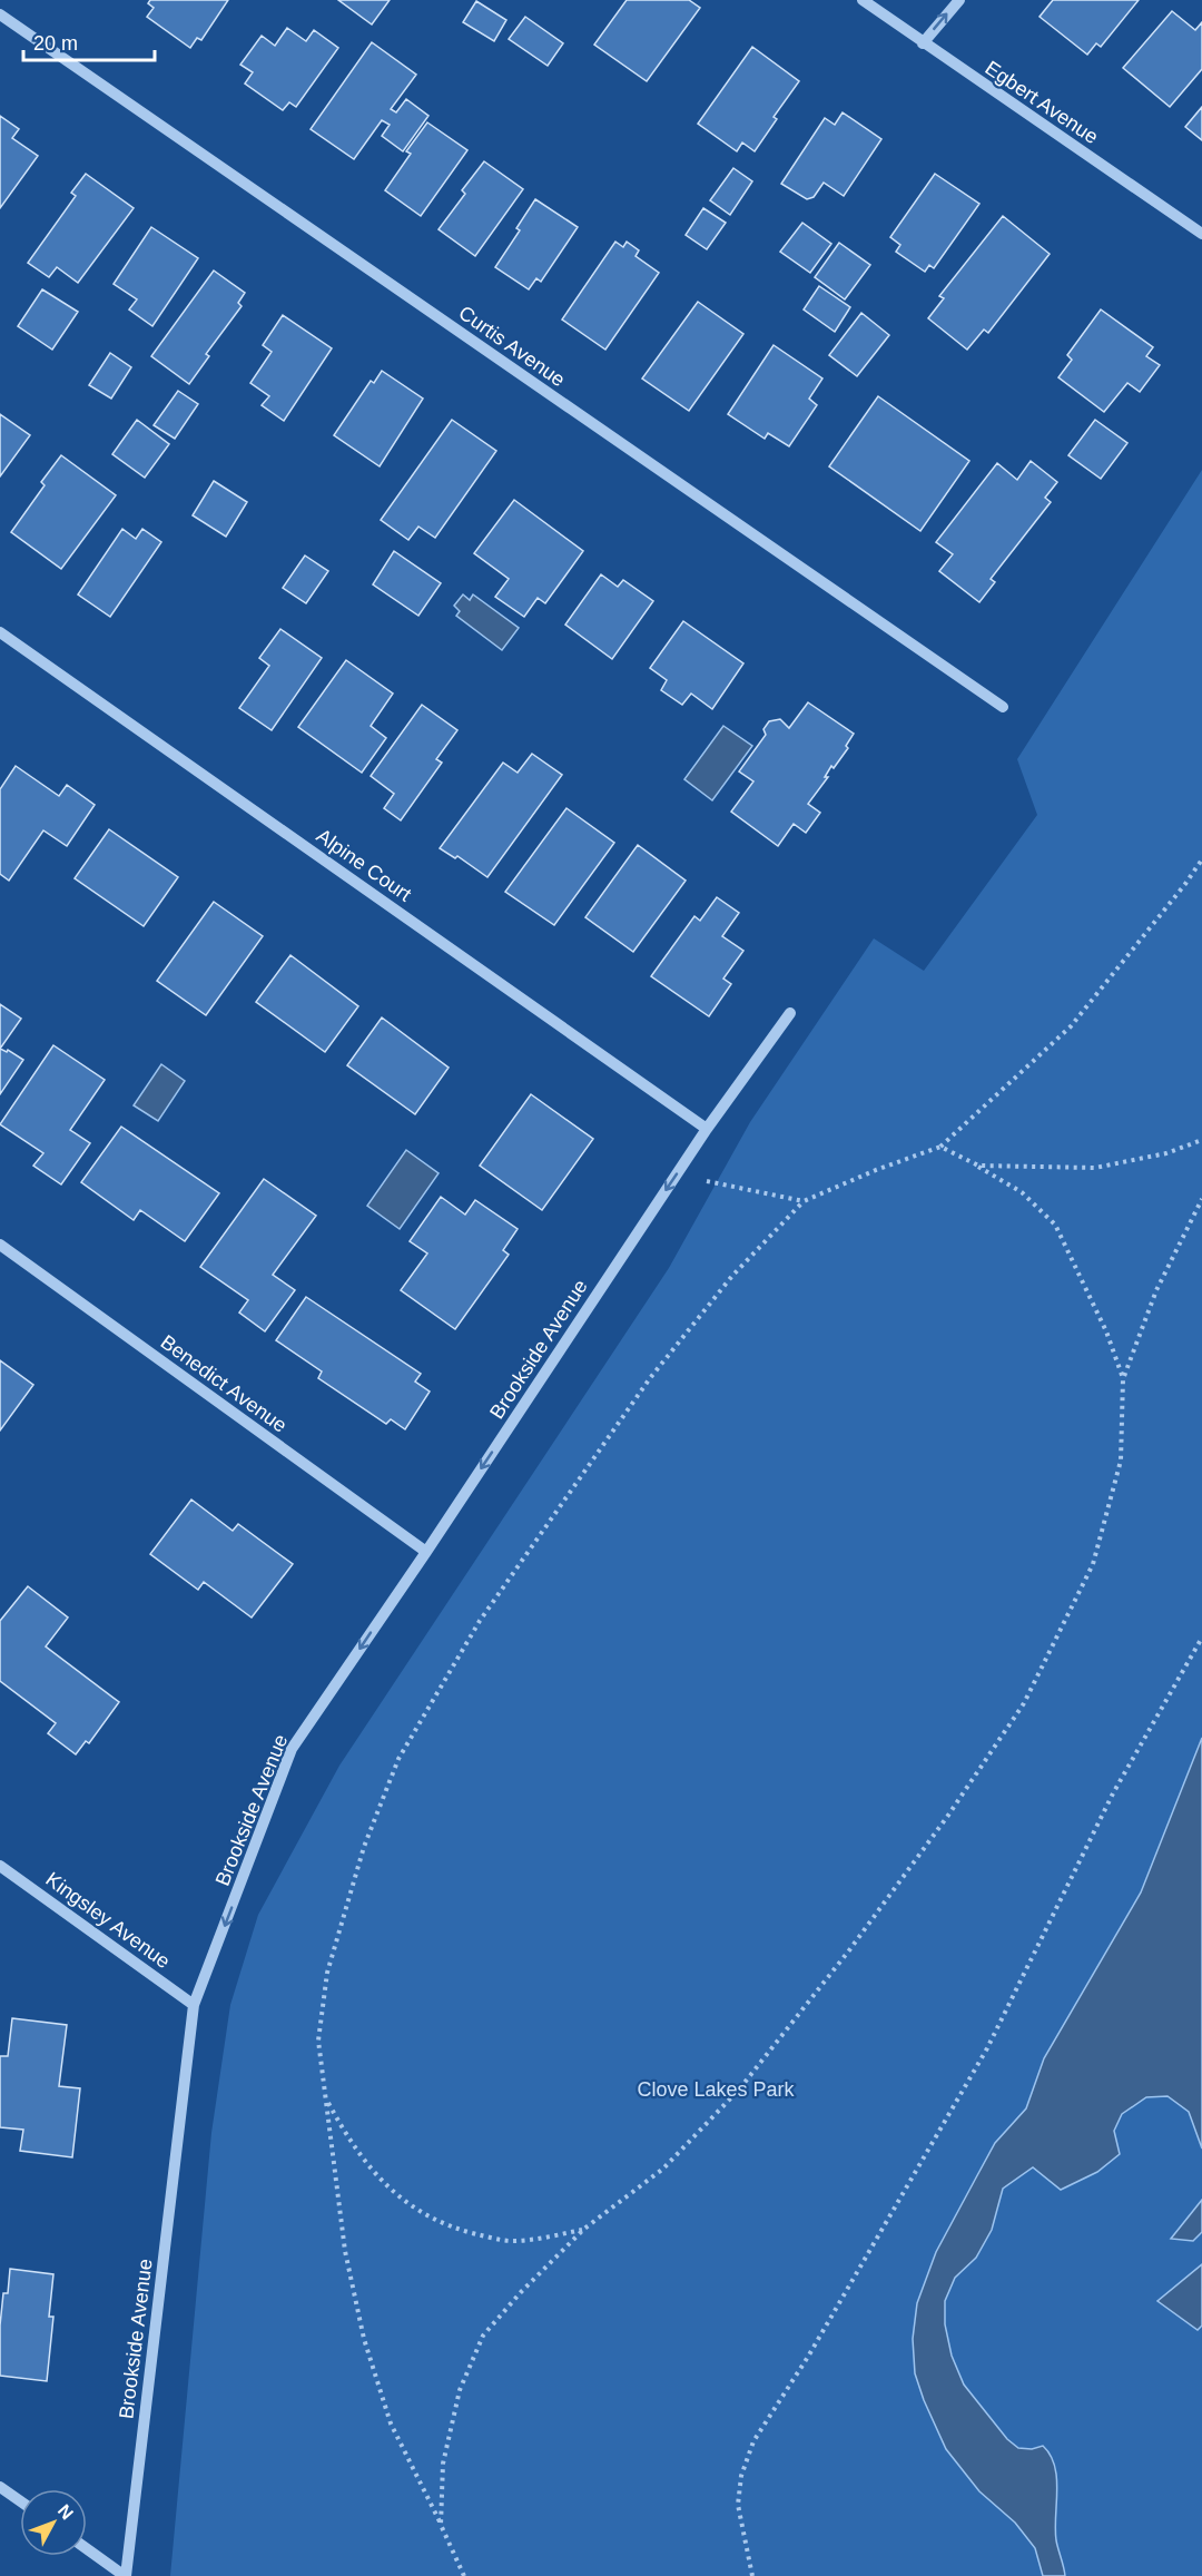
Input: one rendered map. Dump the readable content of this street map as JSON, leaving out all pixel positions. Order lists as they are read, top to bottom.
{
  "streets": {
    "street": [
      "Egbert Avenue",
      "Curtis Avenue",
      "Alpine Court",
      "Brookside Avenue",
      "Benedict Avenue",
      "Kingsley Avenue"
    ]
  },
  "crossings": [
    ["Alpine Court", "Brookside Avenue"],
    ["Brookside Avenue", "Benedict Avenue"],
    ["Brookside Avenue", "Kingsley Avenue"]
  ],
  "one_way": ["Brookside Avenue"],
  "parks": ["Clove Lakes Park"],
  "scale_bar": "20 m",
  "north": "top right"
}
